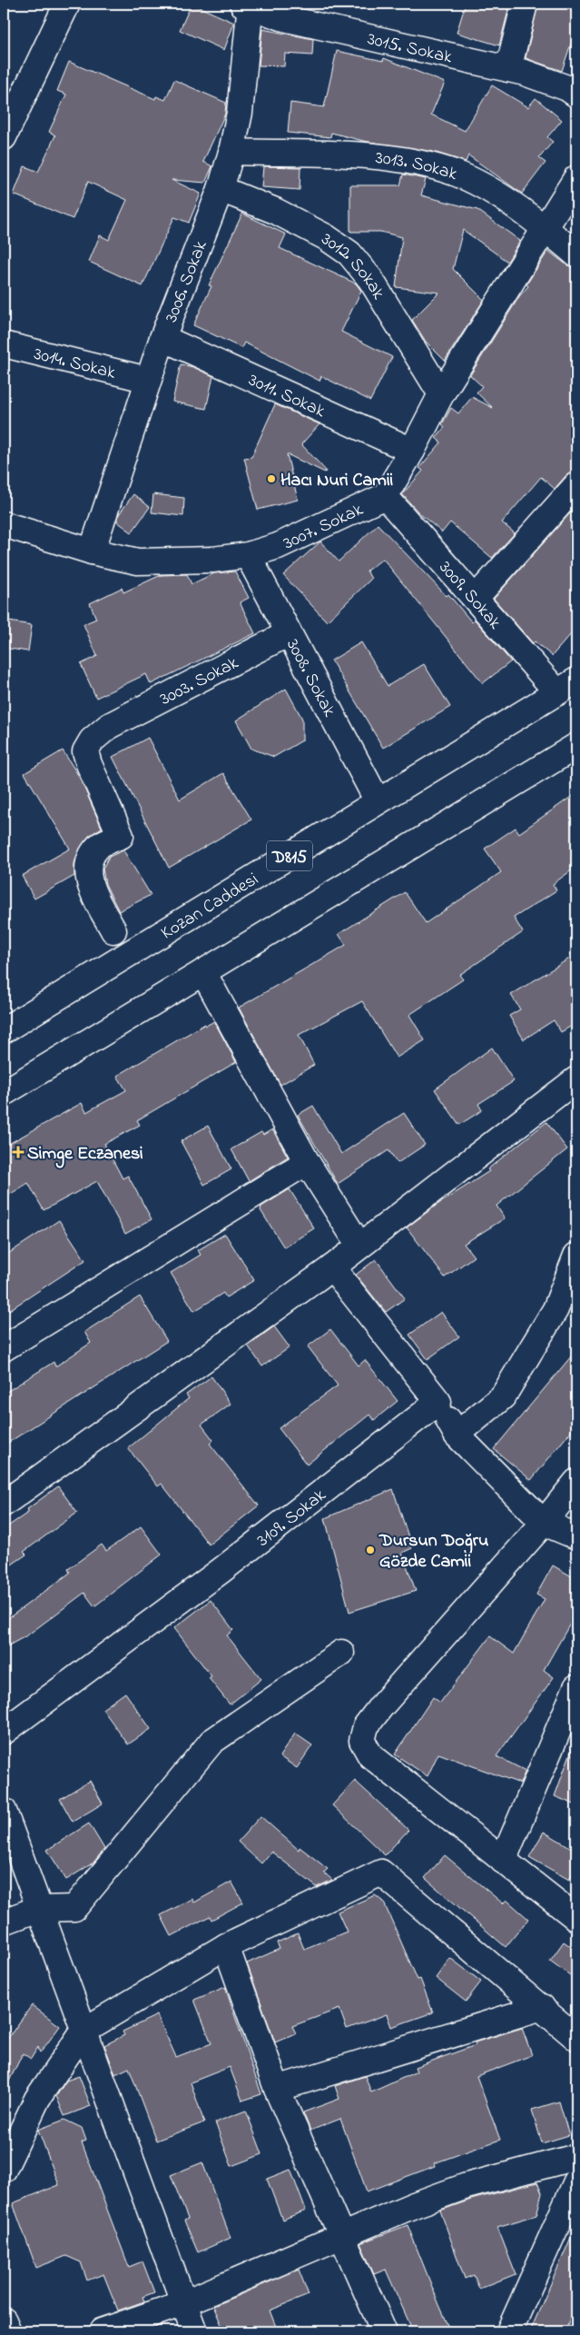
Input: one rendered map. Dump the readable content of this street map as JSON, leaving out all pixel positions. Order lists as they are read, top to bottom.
{
  "streets": {
    "main road": [
      "3015. Sokak",
      "3013. Sokak",
      "3012. Sokak",
      "3006. Sokak",
      "3014. Sokak",
      "3011. Sokak",
      "3007. Sokak",
      "3009. Sokak",
      "3008. Sokak",
      "3003. Sokak",
      "D815",
      "Kozan Caddesi",
      "3109. Sokak"
    ]
  },
  "crossings": [
    ["3015. Sokak", "3006. Sokak"],
    ["3013. Sokak", "3006. Sokak"],
    ["3013. Sokak", "3007. Sokak"],
    ["3012. Sokak", "3006. Sokak"],
    ["3012. Sokak", "3007. Sokak"],
    ["3006. Sokak", "3014. Sokak"],
    ["3006. Sokak", "3011. Sokak"],
    ["3006. Sokak", "3007. Sokak"],
    ["3011. Sokak", "3007. Sokak"],
    ["3007. Sokak", "3009. Sokak"],
    ["3007. Sokak", "3008. Sokak"],
    ["3009. Sokak", "Kozan Caddesi"],
    ["3008. Sokak", "3003. Sokak"],
    ["3008. Sokak", "Kozan Caddesi"]
  ],
  "places": {
    "other": ["Hacı Nuri Camii", "Dursun Doğru Gözde Camii"],
    "health": ["Simge Eczanesi"]
  }
}
